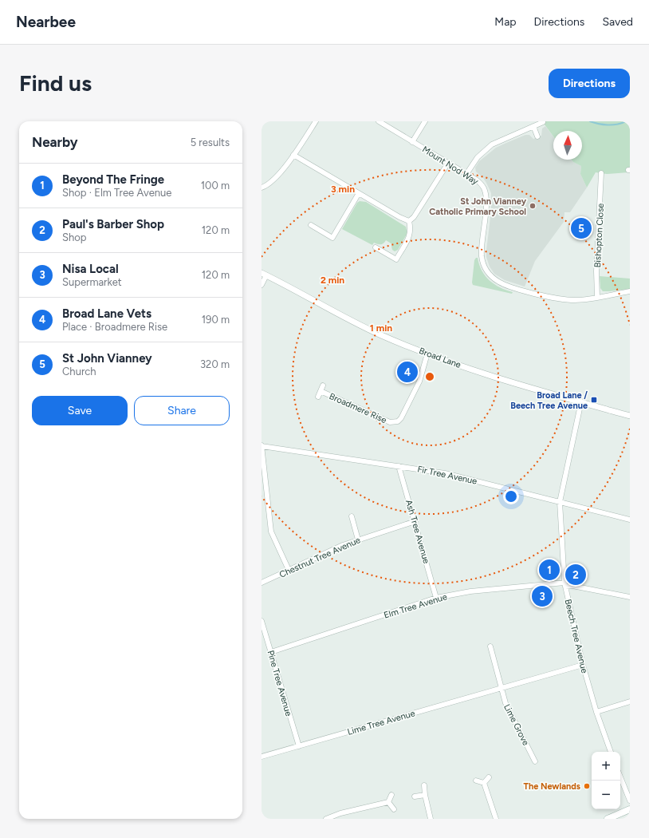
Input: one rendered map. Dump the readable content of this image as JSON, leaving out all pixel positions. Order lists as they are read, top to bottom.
{
  "streets": {
    "street": [
      "Mount Nod Way",
      "Bishopton Close",
      "Broad Lane",
      "Broadmere Rise",
      "Fir Tree Avenue",
      "Ash Tree Avenue",
      "Chestnut Tree Avenue",
      "Elm Tree Avenue",
      "Beech Tree Avenue",
      "Pine Tree Avenue",
      "Lime Tree Avenue",
      "Lime Grove"
    ]
  },
  "crossings": [
    ["Mount Nod Way", "Bishopton Close"],
    ["Broad Lane", "Broadmere Rise"],
    ["Broad Lane", "Beech Tree Avenue"],
    ["Fir Tree Avenue", "Ash Tree Avenue"],
    ["Fir Tree Avenue", "Beech Tree Avenue"],
    ["Ash Tree Avenue", "Chestnut Tree Avenue"],
    ["Ash Tree Avenue", "Elm Tree Avenue"],
    ["Elm Tree Avenue", "Beech Tree Avenue"],
    ["Elm Tree Avenue", "Pine Tree Avenue"],
    ["Beech Tree Avenue", "Lime Tree Avenue"],
    ["Pine Tree Avenue", "Lime Tree Avenue"],
    ["Lime Tree Avenue", "Lime Grove"]
  ],
  "places": {
    "other": ["St John Vianney Catholic Primary School", "The Newlands"],
    "transit": ["Broad Lane / Beech Tree Avenue"]
  },
  "north": "top",
  "page": {
    "header": "Nearbee",
    "nav": ["Map", "Directions", "Saved"],
    "buttons": [
      "Directions",
      ["Save", "Share"]
    ],
    "title": "Find us",
    "heading": ["Nearby", "5 results"],
    "list": [
      {
        "mark": "1",
        "name": "Beyond The Fringe",
        "note": "Shop · Elm Tree Avenue",
        "value": "100 m"
      },
      {
        "mark": "2",
        "name": "Paul's Barber Shop",
        "note": "Shop",
        "value": "120 m"
      },
      {
        "mark": "3",
        "name": "Nisa Local",
        "note": "Supermarket",
        "value": "120 m"
      },
      {
        "mark": "4",
        "name": "Broad Lane Vets",
        "note": "Place · Broadmere Rise",
        "value": "190 m"
      },
      {
        "mark": "5",
        "name": "St John Vianney",
        "note": "Church",
        "value": "320 m"
      }
    ],
    "pins": [
      "5",
      "4",
      "1",
      "2",
      "3"
    ],
    "map_buttons": ["+", "−"]
  },
  "rings": ["3 min", "2 min", "1 min"]
}
